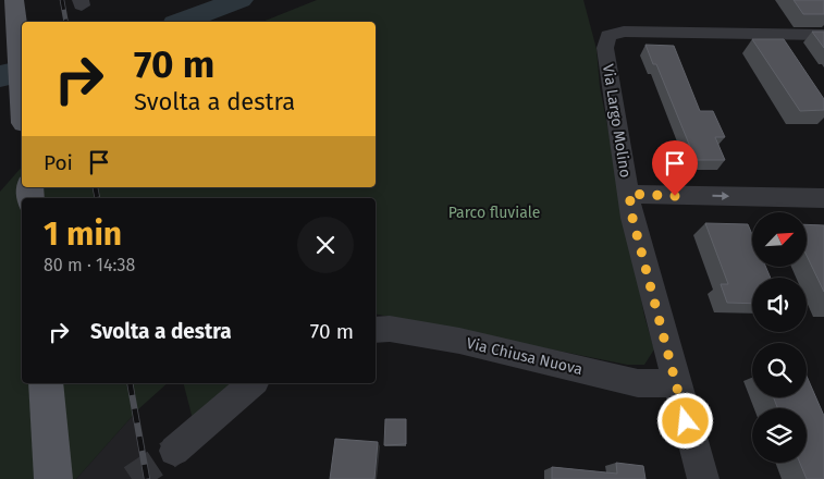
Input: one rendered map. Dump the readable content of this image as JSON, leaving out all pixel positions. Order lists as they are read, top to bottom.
{
  "streets": {
    "street": ["Via Largo Molino", "Via Chiusa Nuova"]
  },
  "crossings": [
    ["Via Largo Molino", "Via Chiusa Nuova"]
  ],
  "parks": ["Parco fluviale"],
  "north": "top right",
  "page": {
    "turn": ["70 m", "Svolta a destra"],
    "then": "Poi",
    "heading": ["1 min", "80 m · 14:38"],
    "list": [
      {
        "name": "Svolta a destra",
        "value": "70 m"
      }
    ]
  }
}
